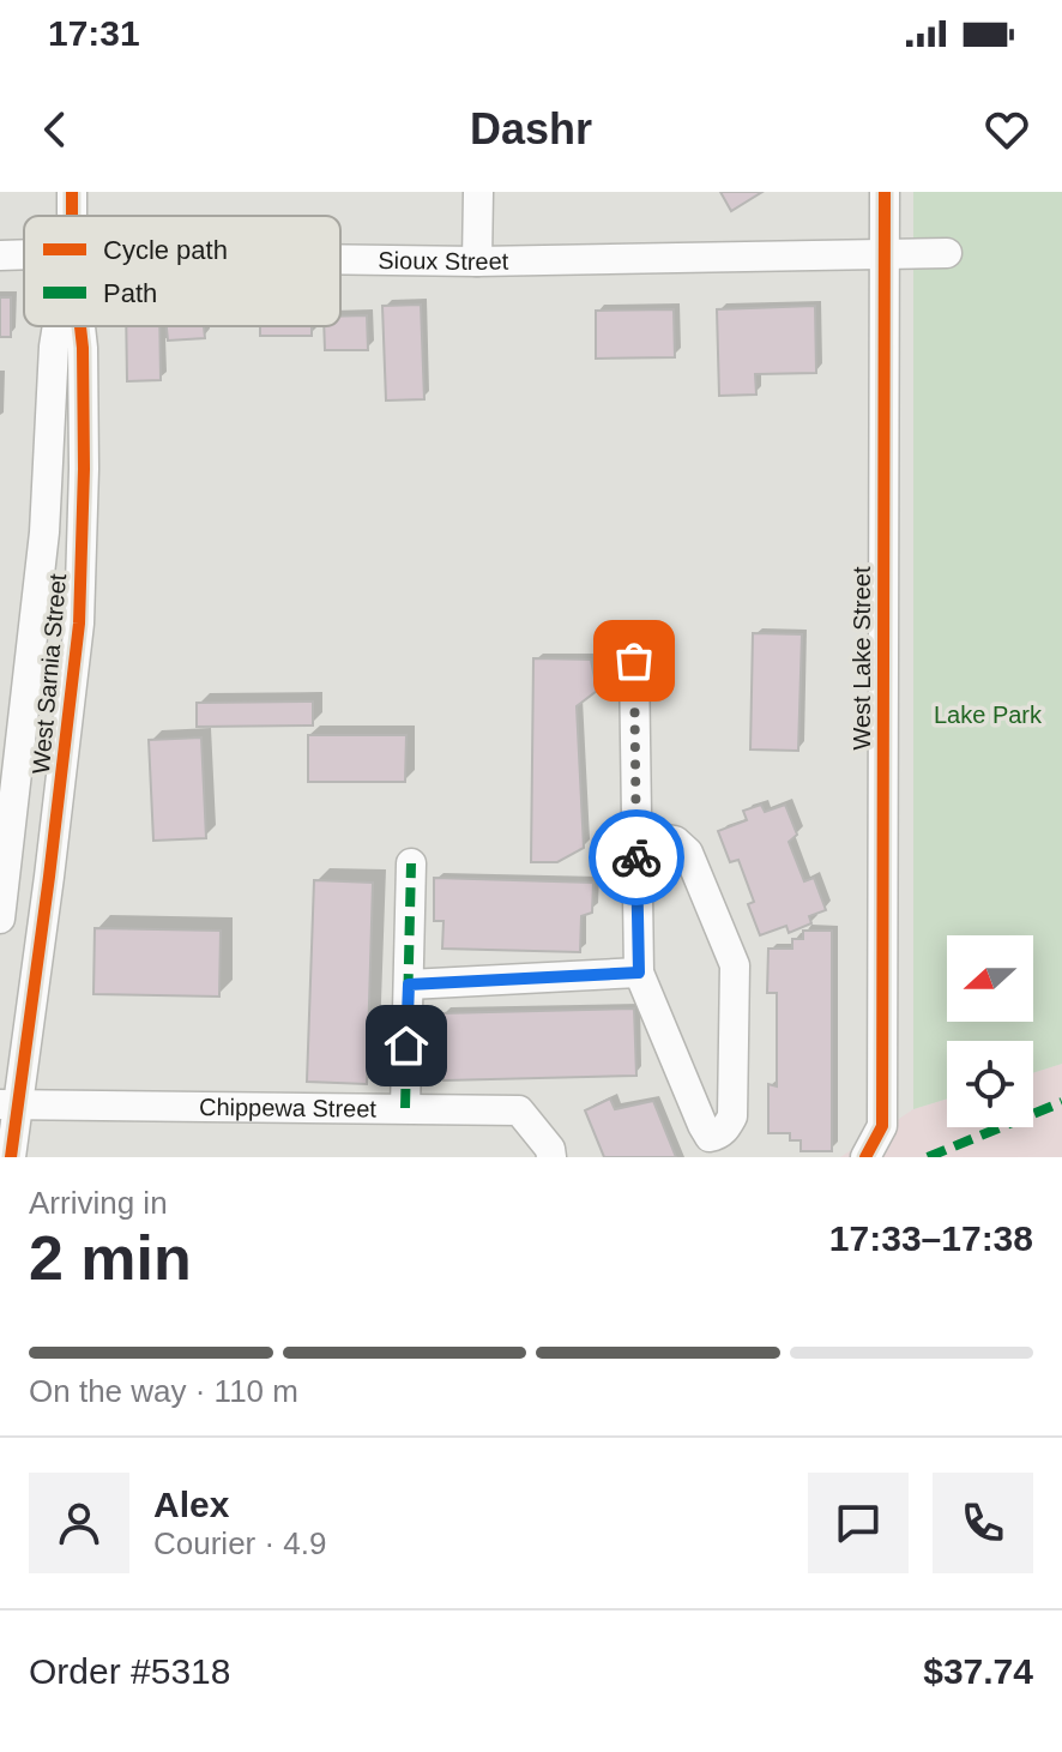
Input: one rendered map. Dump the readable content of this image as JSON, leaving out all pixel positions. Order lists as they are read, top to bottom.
{
  "streets": {
    "street": [
      "Sioux Street",
      "West Lake Street",
      "West Sarnia Street",
      "Chippewa Street"
    ]
  },
  "crossings": [
    ["Sioux Street", "West Lake Street"],
    ["West Sarnia Street", "Chippewa Street"]
  ],
  "parks": ["Lake Park"],
  "legend": ["Cycle path", "Path"],
  "north": "left",
  "page": {
    "status": "17:31",
    "header": "Dashr",
    "heading": ["2 min", "Arriving in", "17:33–17:38"],
    "panel": [
      "Alex",
      "Courier · 4.9",
      "Order #5318",
      "$37.74"
    ],
    "bar": "On the way · 110 m"
  }
}
